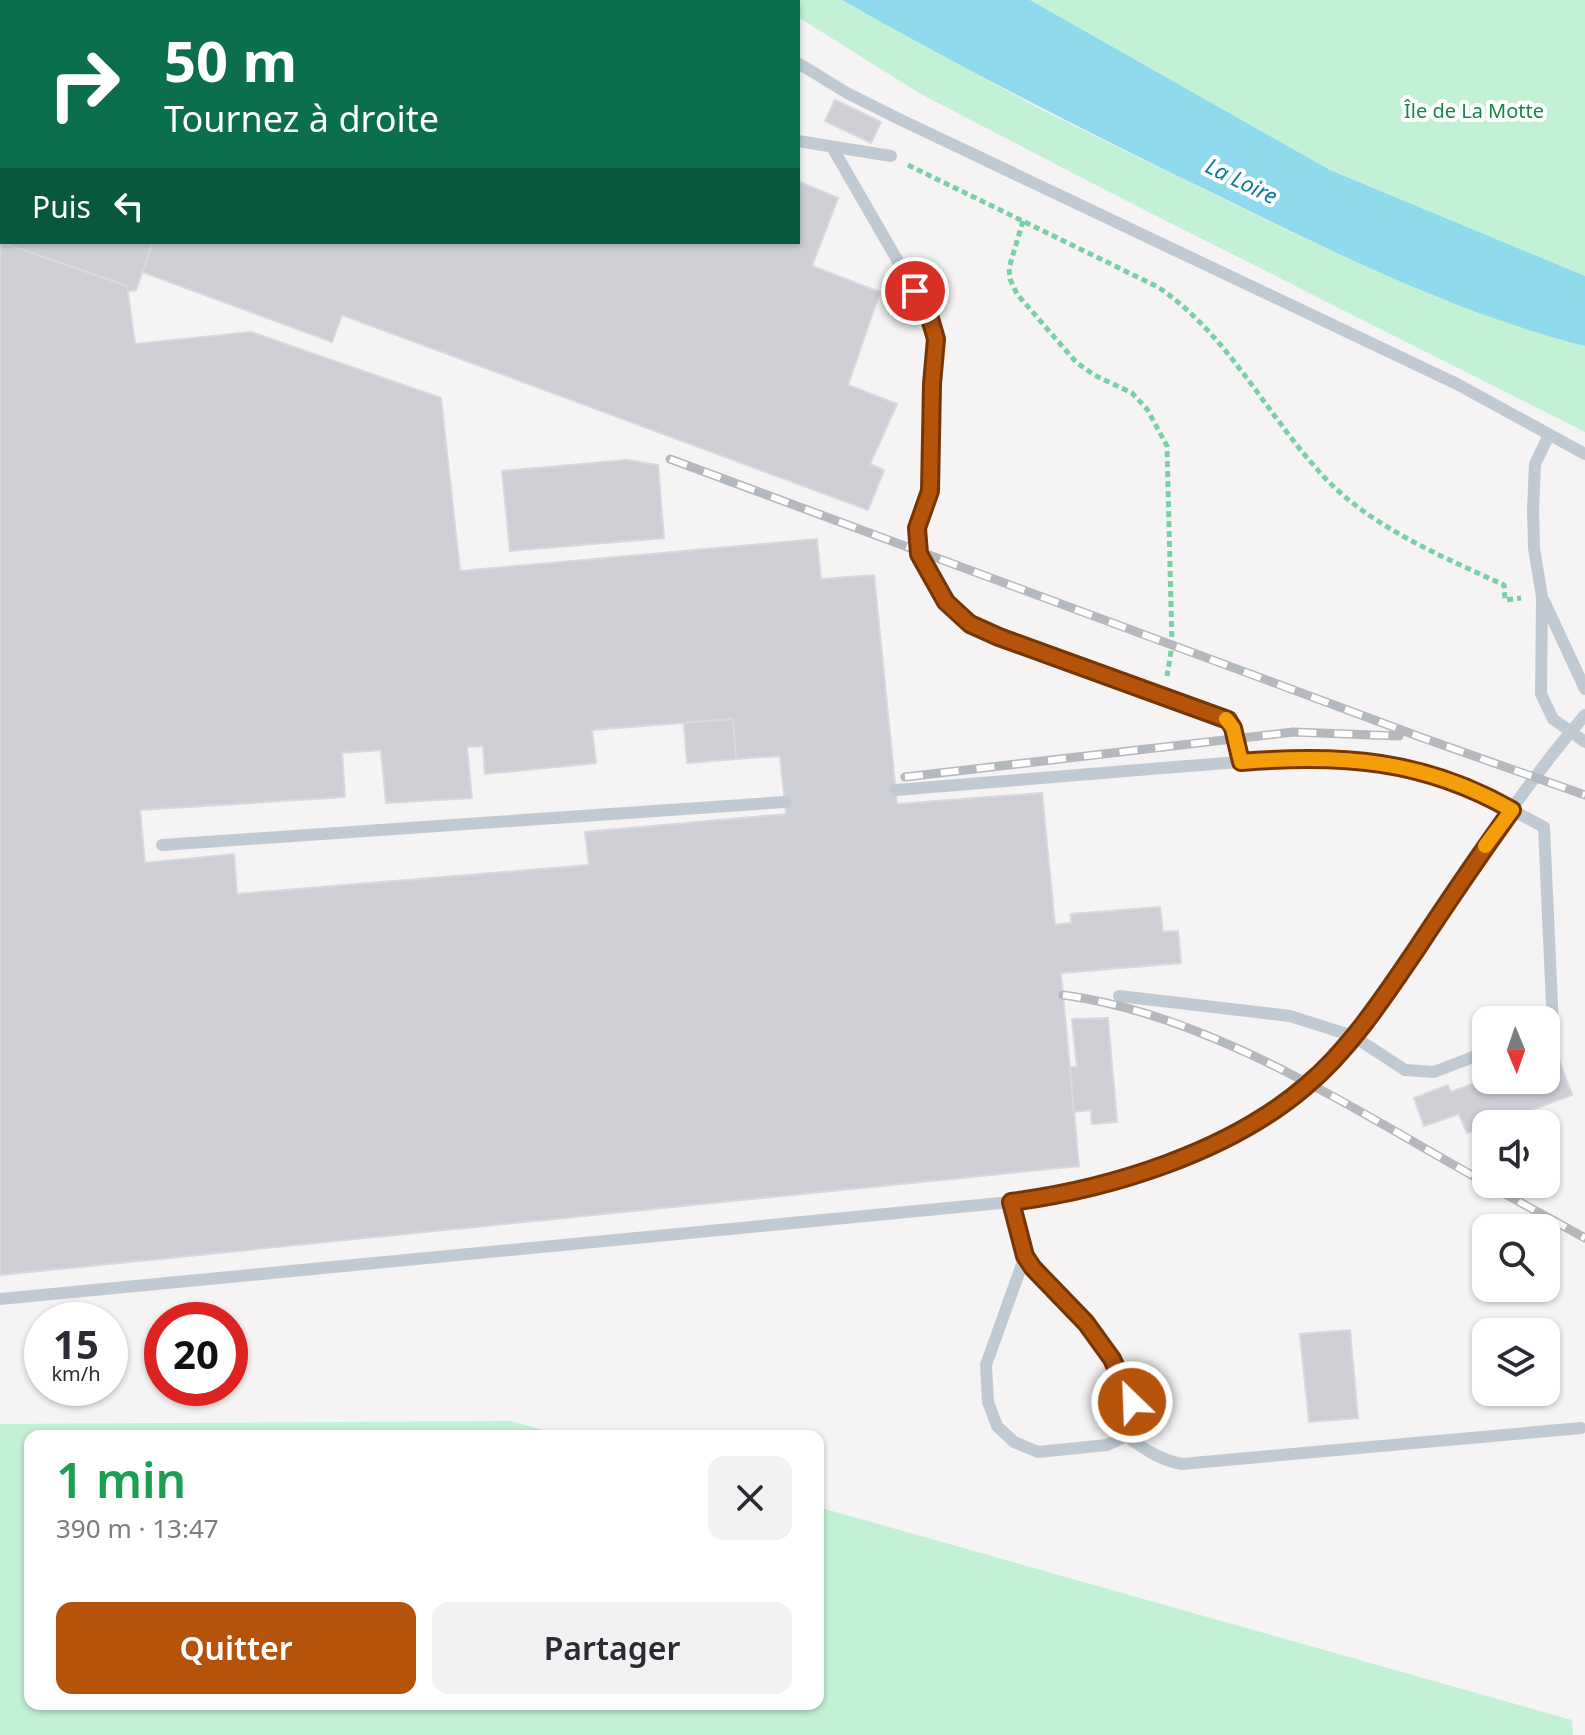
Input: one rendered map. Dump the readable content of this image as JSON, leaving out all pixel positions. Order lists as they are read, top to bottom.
{
  "water": ["La Loire"],
  "parks": ["Île de La Motte"],
  "north": "bottom",
  "page": {
    "turn": ["50 m", "Tournez à droite"],
    "then": "Puis",
    "speed": "15 km/h",
    "limit": "20",
    "heading": ["1 min", "390 m · 13:47"],
    "buttons": ["Quitter", "Partager"]
  }
}
